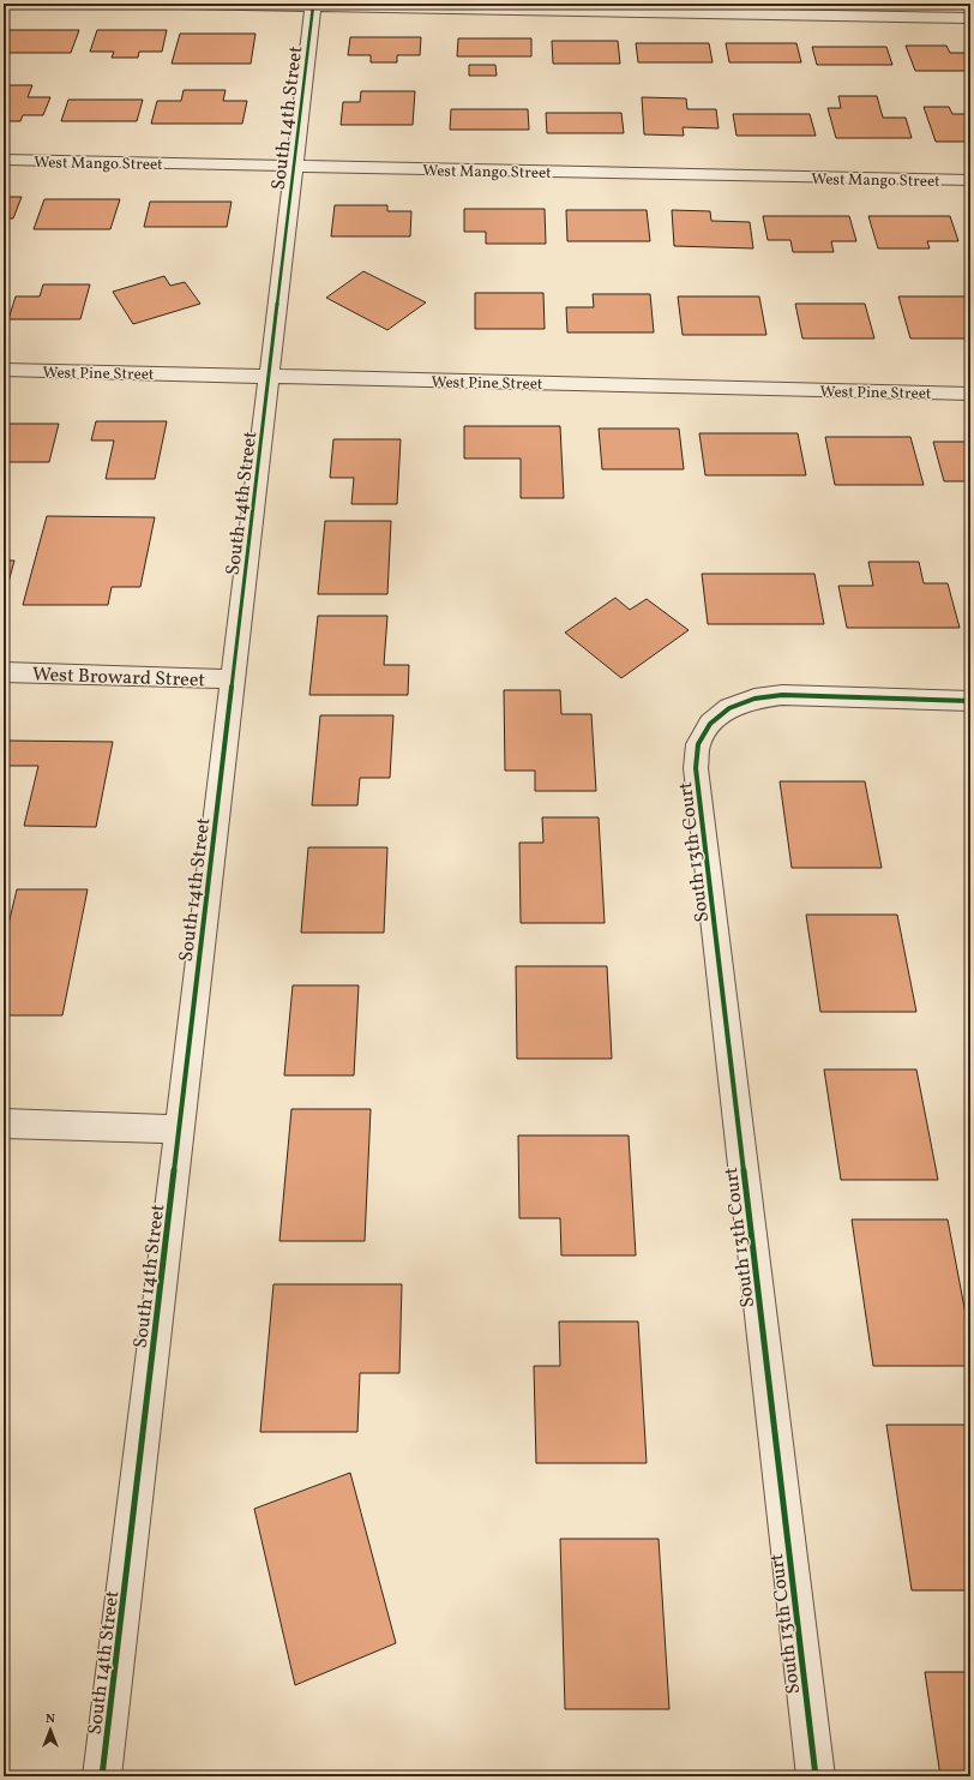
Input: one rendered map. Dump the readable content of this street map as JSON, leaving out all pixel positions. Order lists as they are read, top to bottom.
{
  "streets": {
    "street": [
      "South 14th Street",
      "West Mango Street",
      "West Pine Street",
      "West Broward Street",
      "South 13th Court"
    ]
  },
  "crossings": [
    ["South 14th Street", "West Mango Street"],
    ["South 14th Street", "West Pine Street"],
    ["South 14th Street", "West Broward Street"]
  ],
  "north": "top"
}
